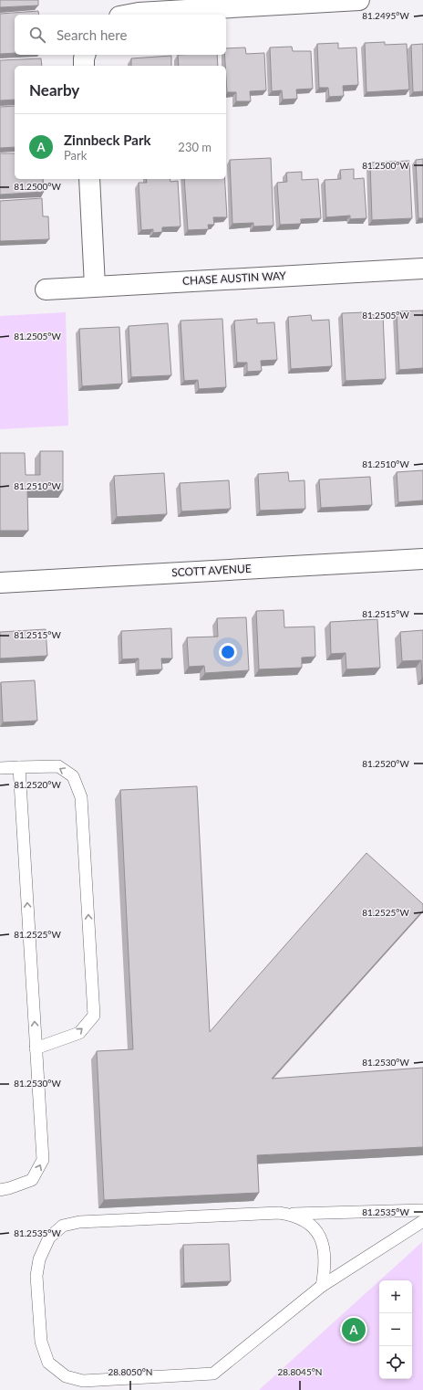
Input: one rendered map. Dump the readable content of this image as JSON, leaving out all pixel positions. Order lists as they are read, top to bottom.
{
  "streets": {
    "street": ["CHASE AUSTIN WAY", "SCOTT AVENUE"]
  },
  "page": {
    "search": "Search here",
    "heading": "Nearby",
    "list": [
      {
        "mark": "A",
        "name": "Zinnbeck Park",
        "note": "Park",
        "value": "230 m"
      }
    ],
    "map_buttons": ["+", "−"],
    "pins": "A"
  },
  "coordinates": [
    "81.2495°W",
    "81.2500°W",
    "81.2505°W",
    "81.2510°W",
    "81.2515°W",
    "81.2520°W",
    "81.2525°W",
    "81.2530°W",
    "81.2535°W",
    "28.8050°N",
    "28.8045°N"
  ]
}
